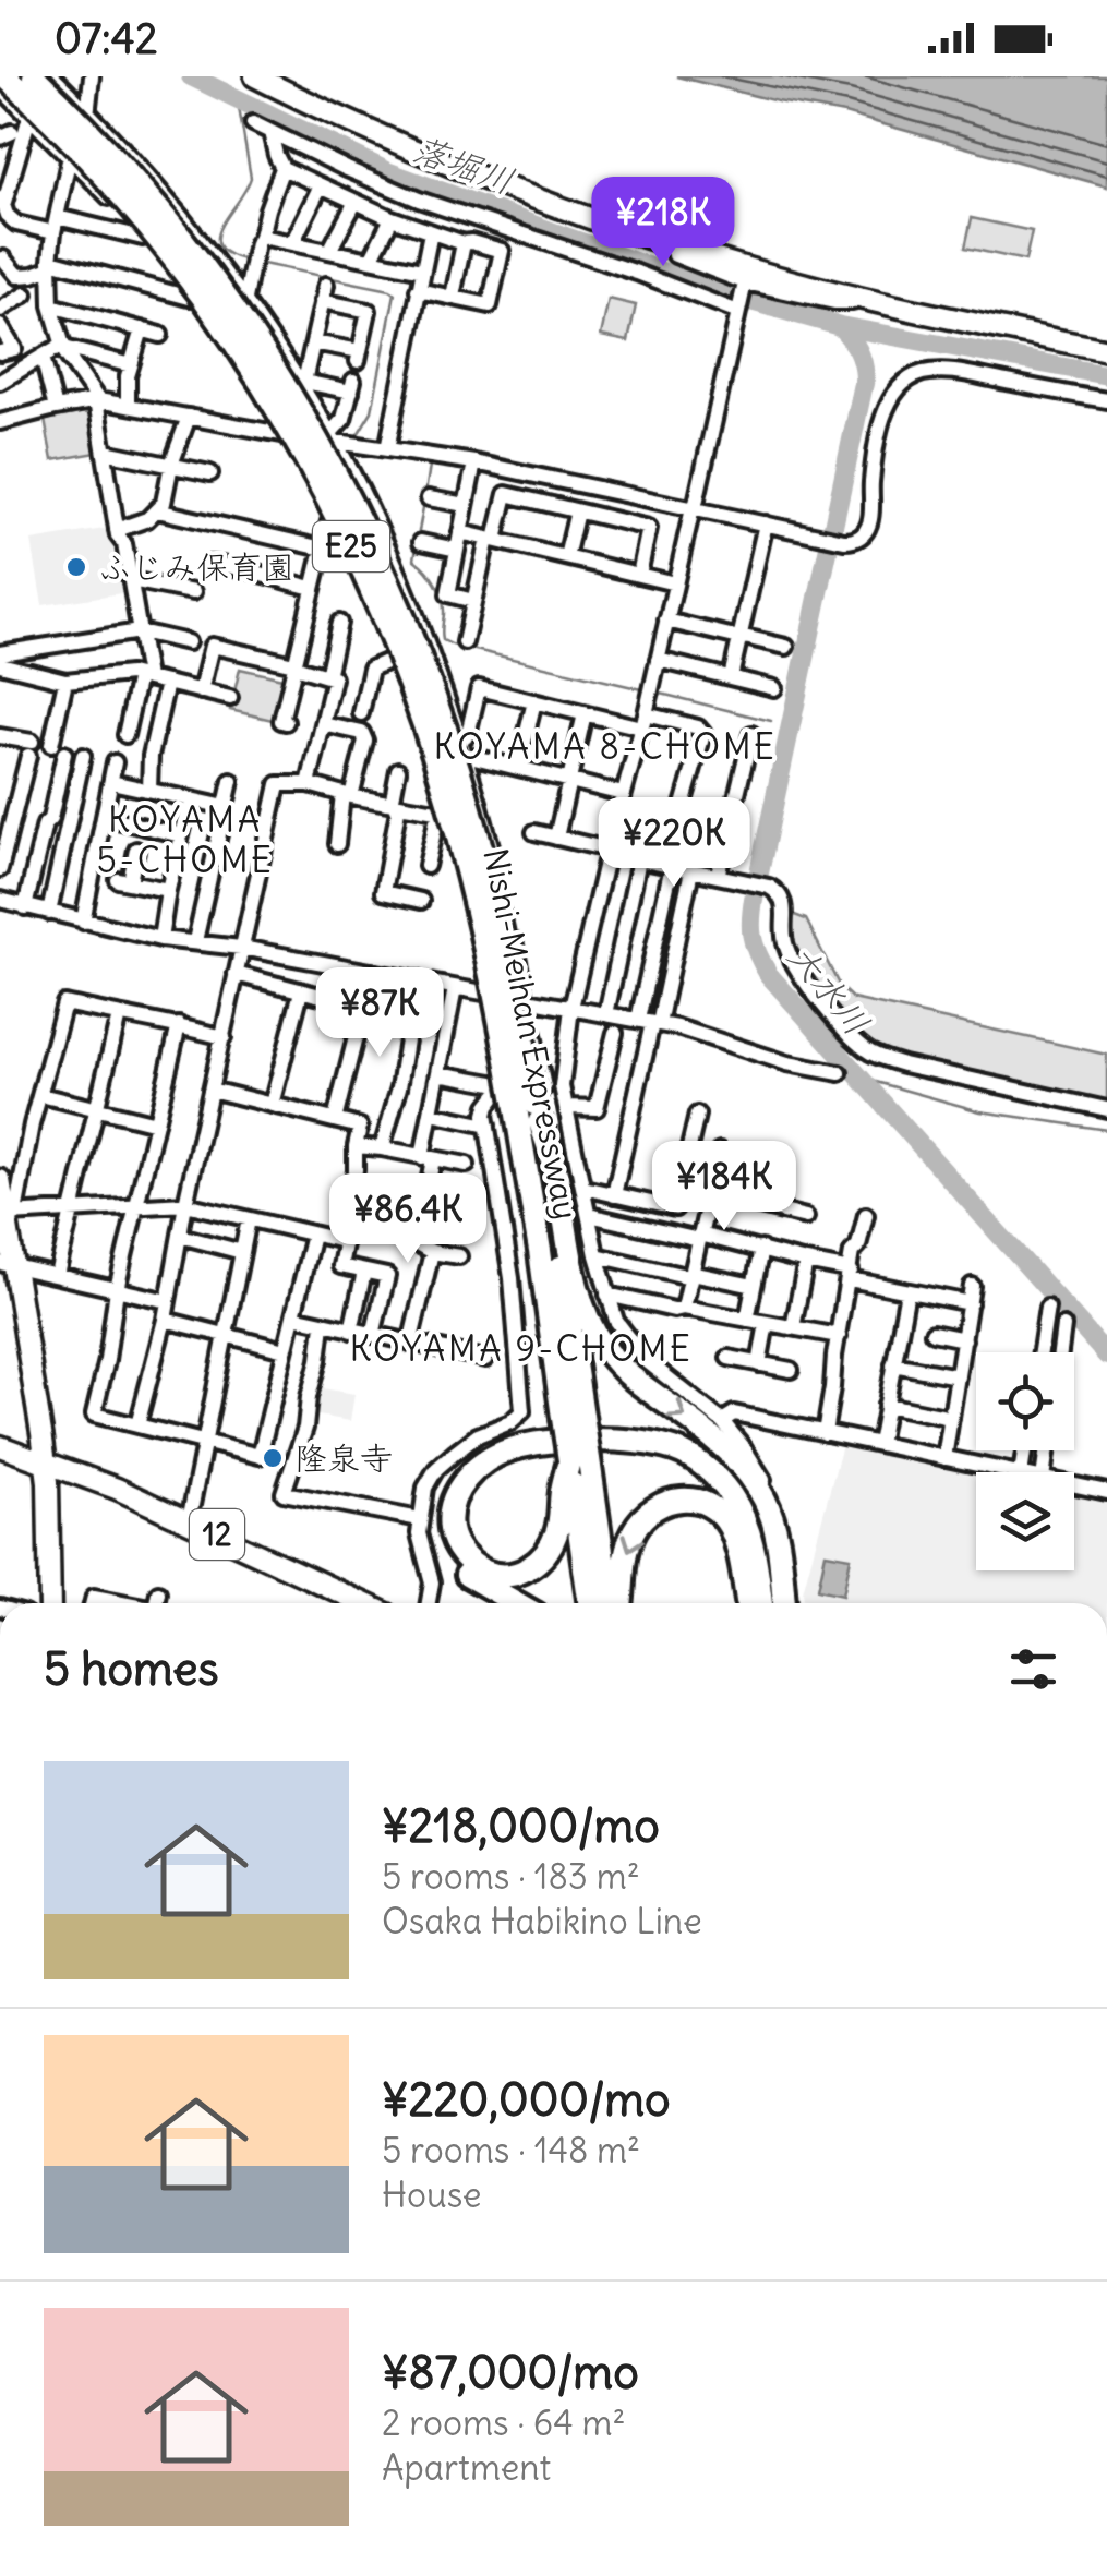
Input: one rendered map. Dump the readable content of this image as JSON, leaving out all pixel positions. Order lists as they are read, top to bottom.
{
  "streets": {
    "highway": ["E25", "Nishi-Meihan Expressway"],
    "main road": ["12"]
  },
  "districts": ["KOYAMA 8-CHOME", "KOYAMA 5-CHOME", "KOYAMA 9-CHOME"],
  "water": ["落堀川", "大水川"],
  "places": ["ふじみ保育園", "隆泉寺"],
  "page": {
    "status": "07:42",
    "price": [
      "¥218K",
      "¥220K",
      "¥87K",
      "¥184K",
      "¥86.4K"
    ],
    "heading": "5 homes",
    "list": [
      {
        "name": "¥218,000/mo",
        "note": "5 rooms · 183 m² · Osaka Habikino Line"
      },
      {
        "name": "¥220,000/mo",
        "note": "5 rooms · 148 m² · House"
      },
      {
        "name": "¥87,000/mo",
        "note": "2 rooms · 64 m² · Apartment"
      }
    ]
  }
}
